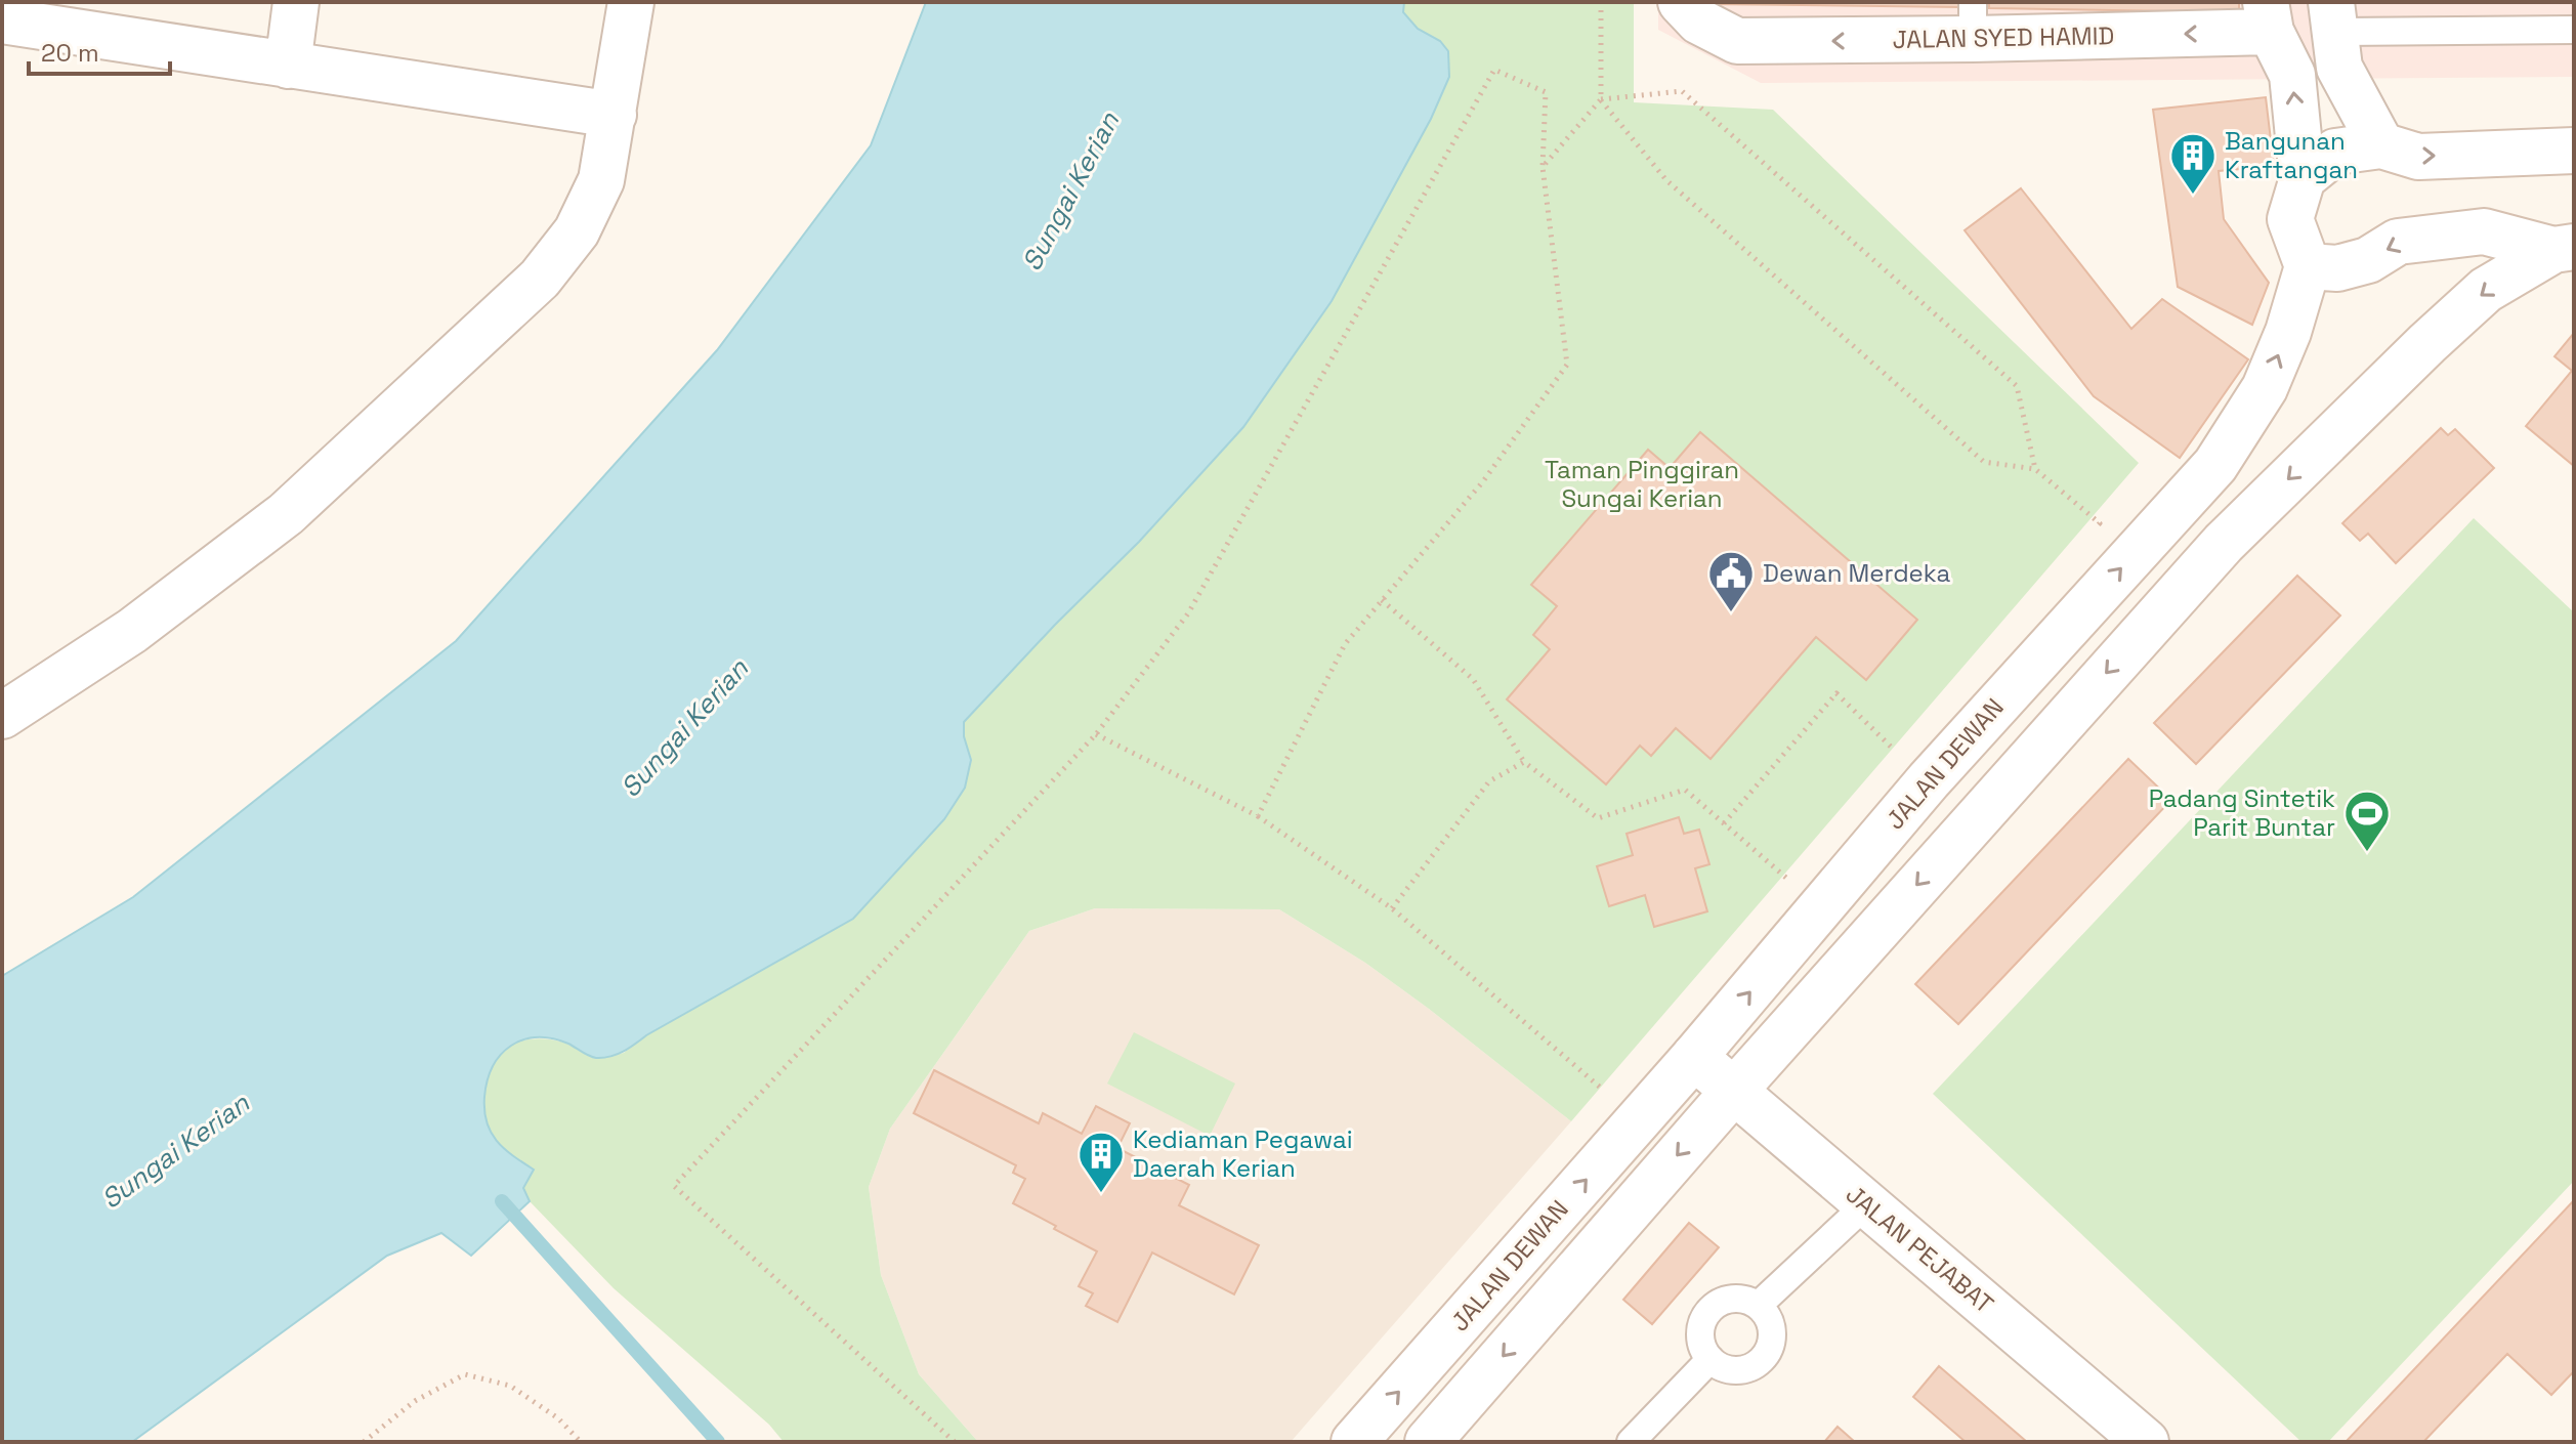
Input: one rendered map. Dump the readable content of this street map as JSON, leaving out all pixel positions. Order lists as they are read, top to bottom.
{
  "streets": {
    "main road": ["JALAN SYED HAMID", "JALAN DEWAN", "JALAN PEJABAT"]
  },
  "crossings": [
    ["JALAN DEWAN", "JALAN PEJABAT"]
  ],
  "one_way": ["JALAN SYED HAMID"],
  "water": ["Sungai Kerian"],
  "parks": ["Taman Pinggiran Sungai Kerian"],
  "places": {
    "building": ["Bangunan Kraftangan", "Kediaman Pegawai Daerah Kerian"],
    "public building": ["Dewan Merdeka"],
    "sports": ["Padang Sintetik Parit Buntar"]
  },
  "scale_bar": "20 m"
}
